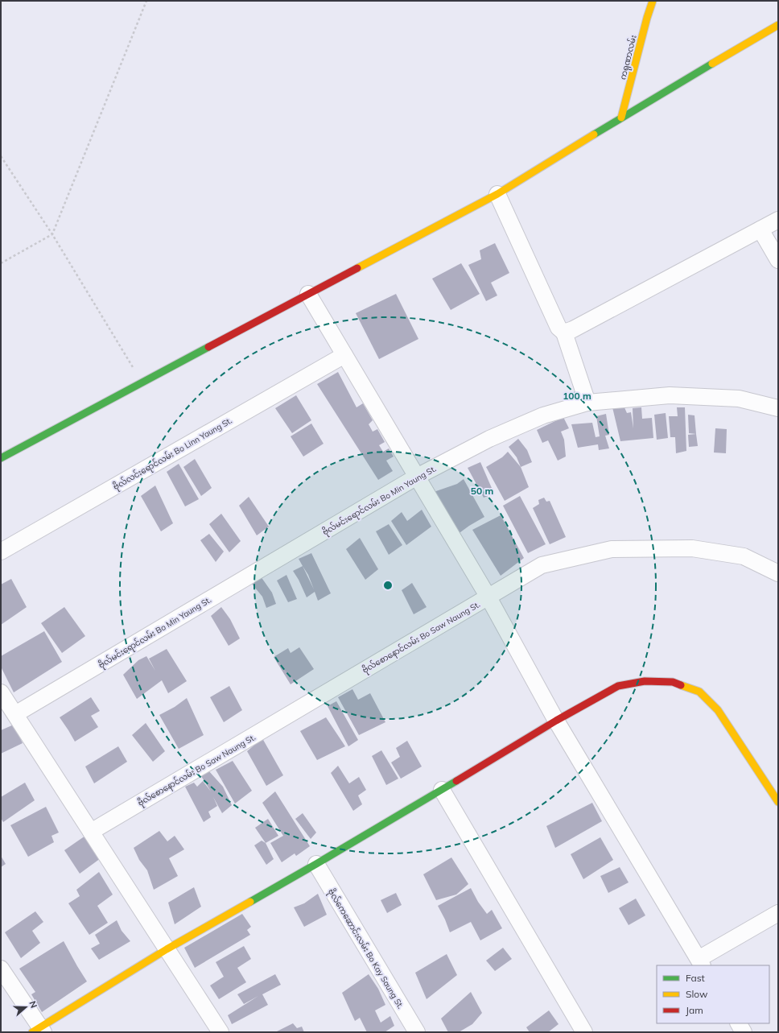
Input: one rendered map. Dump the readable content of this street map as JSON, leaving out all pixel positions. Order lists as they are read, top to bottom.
{
  "streets": {
    "street": [
      "ကရုဏာလမ်း",
      "ဗိုလ်လင်းရောင်လမ်း Bo Linn Yaung St.",
      "ဗိုလ်မင်းရောင်လမ်း Bo Min Yaung St.",
      "ဗိုလ်စောနောင်လမ်း Bo Saw Naung St.",
      "ဗိုလ်ကေဆောင်းလမ်း Bo Kay Saung St."
    ]
  },
  "legend": ["Fast", "Slow", "Jam"],
  "north": "right",
  "rings": ["100 m", "50 m"]
}
